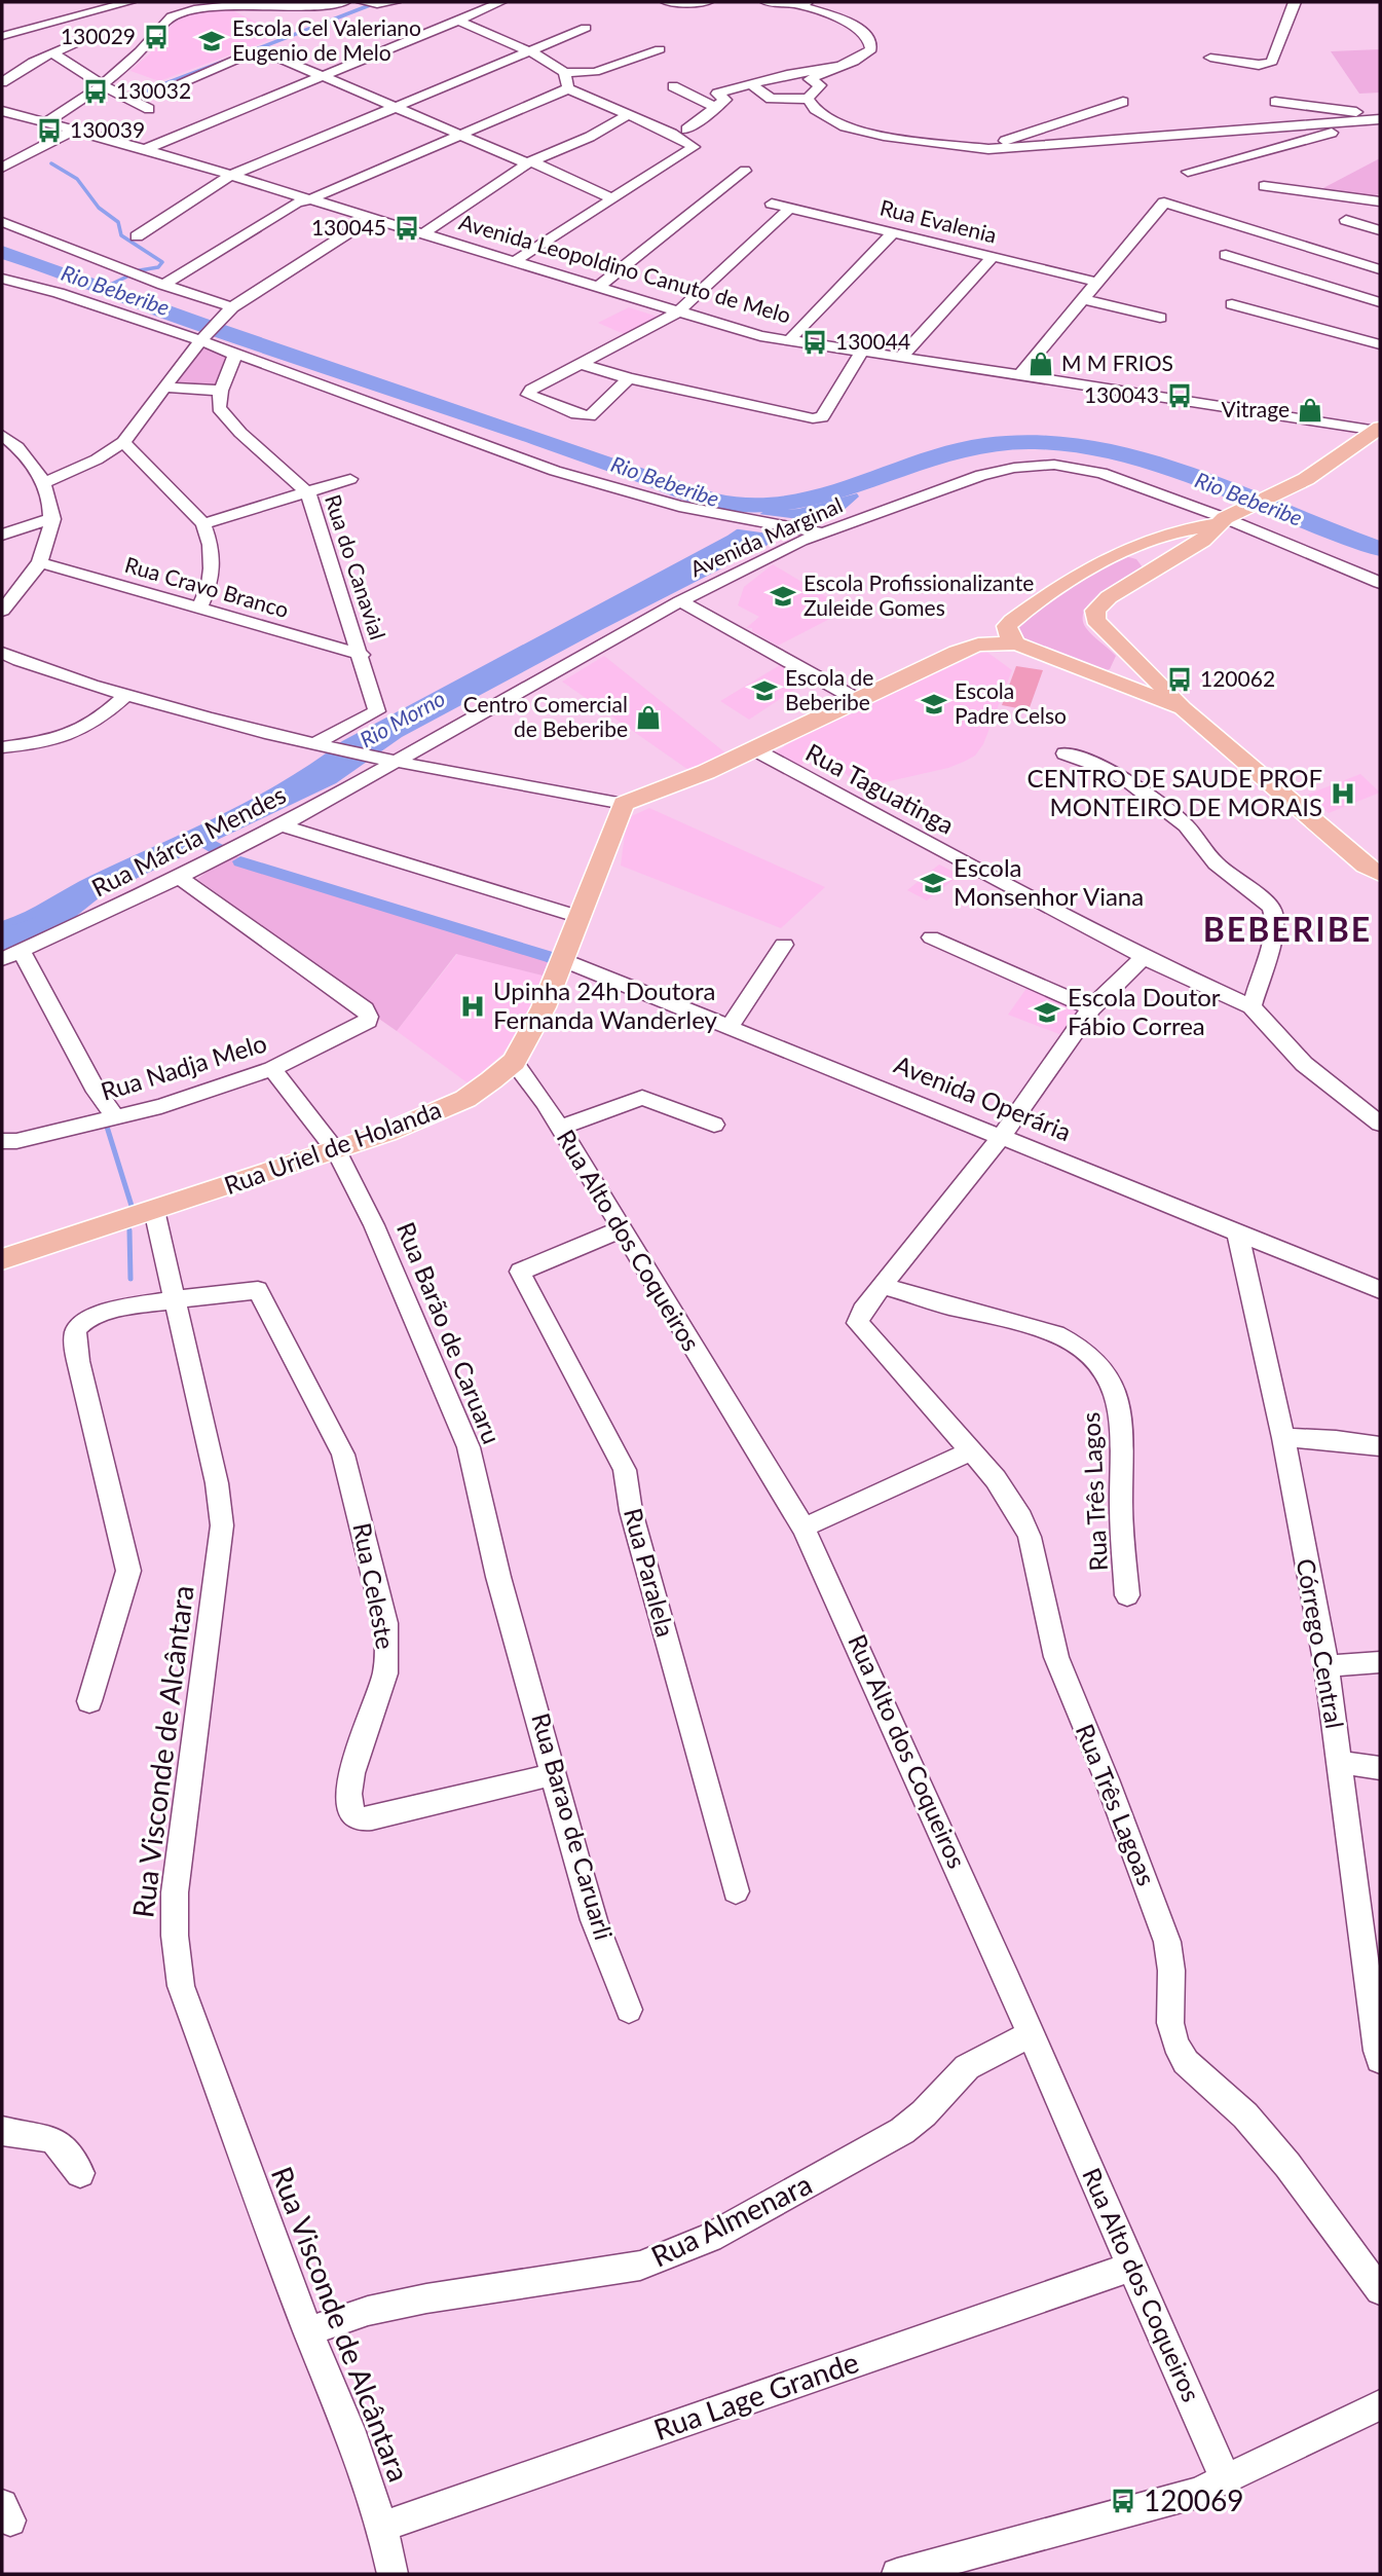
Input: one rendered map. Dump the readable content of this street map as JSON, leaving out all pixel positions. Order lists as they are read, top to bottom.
{
  "streets": {
    "main road": ["Rua Uriel de Holanda"],
    "street": [
      "Rua Evalenia",
      "Avenida Leopoldino Canuto de Melo",
      "Avenida Marginal",
      "Rua do Canavial",
      "Rua Cravo Branco",
      "Rua Taguatinga",
      "Rua Márcia Mendes",
      "Rua Nadja Melo",
      "Avenida Operária",
      "Rua Alto dos Coqueiros",
      "Rua Barão de Caruaru",
      "Rua Três Lagos",
      "Rua Paralela",
      "Rua Celeste",
      "Córrego Central",
      "Rua Visconde de Alcântara",
      "Rua Três Lagoas",
      "Rua Barao de Caruarli",
      "Rua Almenara",
      "Rua Lage Grande"
    ]
  },
  "crossings": [
    ["Avenida Marginal", "Rua Márcia Mendes"],
    ["Rua do Canavial", "Rua Cravo Branco"],
    ["Rua Márcia Mendes", "Rua Nadja Melo"],
    ["Rua Nadja Melo", "Rua Barão de Caruaru"],
    ["Avenida Operária", "Rua Uriel de Holanda"],
    ["Avenida Operária", "Córrego Central"],
    ["Rua Uriel de Holanda", "Rua Alto dos Coqueiros"],
    ["Rua Uriel de Holanda", "Rua Barão de Caruaru"],
    ["Rua Uriel de Holanda", "Rua Visconde de Alcântara"],
    ["Rua Alto dos Coqueiros", "Rua Paralela"],
    ["Rua Alto dos Coqueiros", "Rua Almenara"],
    ["Rua Alto dos Coqueiros", "Rua Lage Grande"],
    ["Rua Barão de Caruaru", "Rua Barao de Caruarli"],
    ["Rua Três Lagos", "Rua Três Lagoas"],
    ["Rua Celeste", "Rua Visconde de Alcântara"],
    ["Rua Celeste", "Rua Barao de Caruarli"],
    ["Rua Visconde de Alcântara", "Rua Almenara"],
    ["Rua Visconde de Alcântara", "Rua Lage Grande"]
  ],
  "districts": ["BEBERIBE"],
  "water": ["Rio Beberibe", "Rio Morno"],
  "places": {
    "bus stop": [
      "130029",
      "130032",
      "130039",
      "130045",
      "130044",
      "130043",
      "120062",
      "120069"
    ],
    "school or university": [
      "Escola Cel Valeriano Eugenio de Melo",
      "Escola Profissionalizante Zuleide Gomes",
      "Escola de Beberibe",
      "Escola Padre Celso",
      "Escola Monsenhor Viana",
      "Escola Doutor Fábio Correa"
    ],
    "shop": ["M M FRIOS", "Vitrage", "Centro Comercial de Beberibe"],
    "hospital": ["CENTRO DE SAUDE PROF MONTEIRO DE MORAIS", "Upinha 24h Doutora Fernanda Wanderley"]
  }
}
